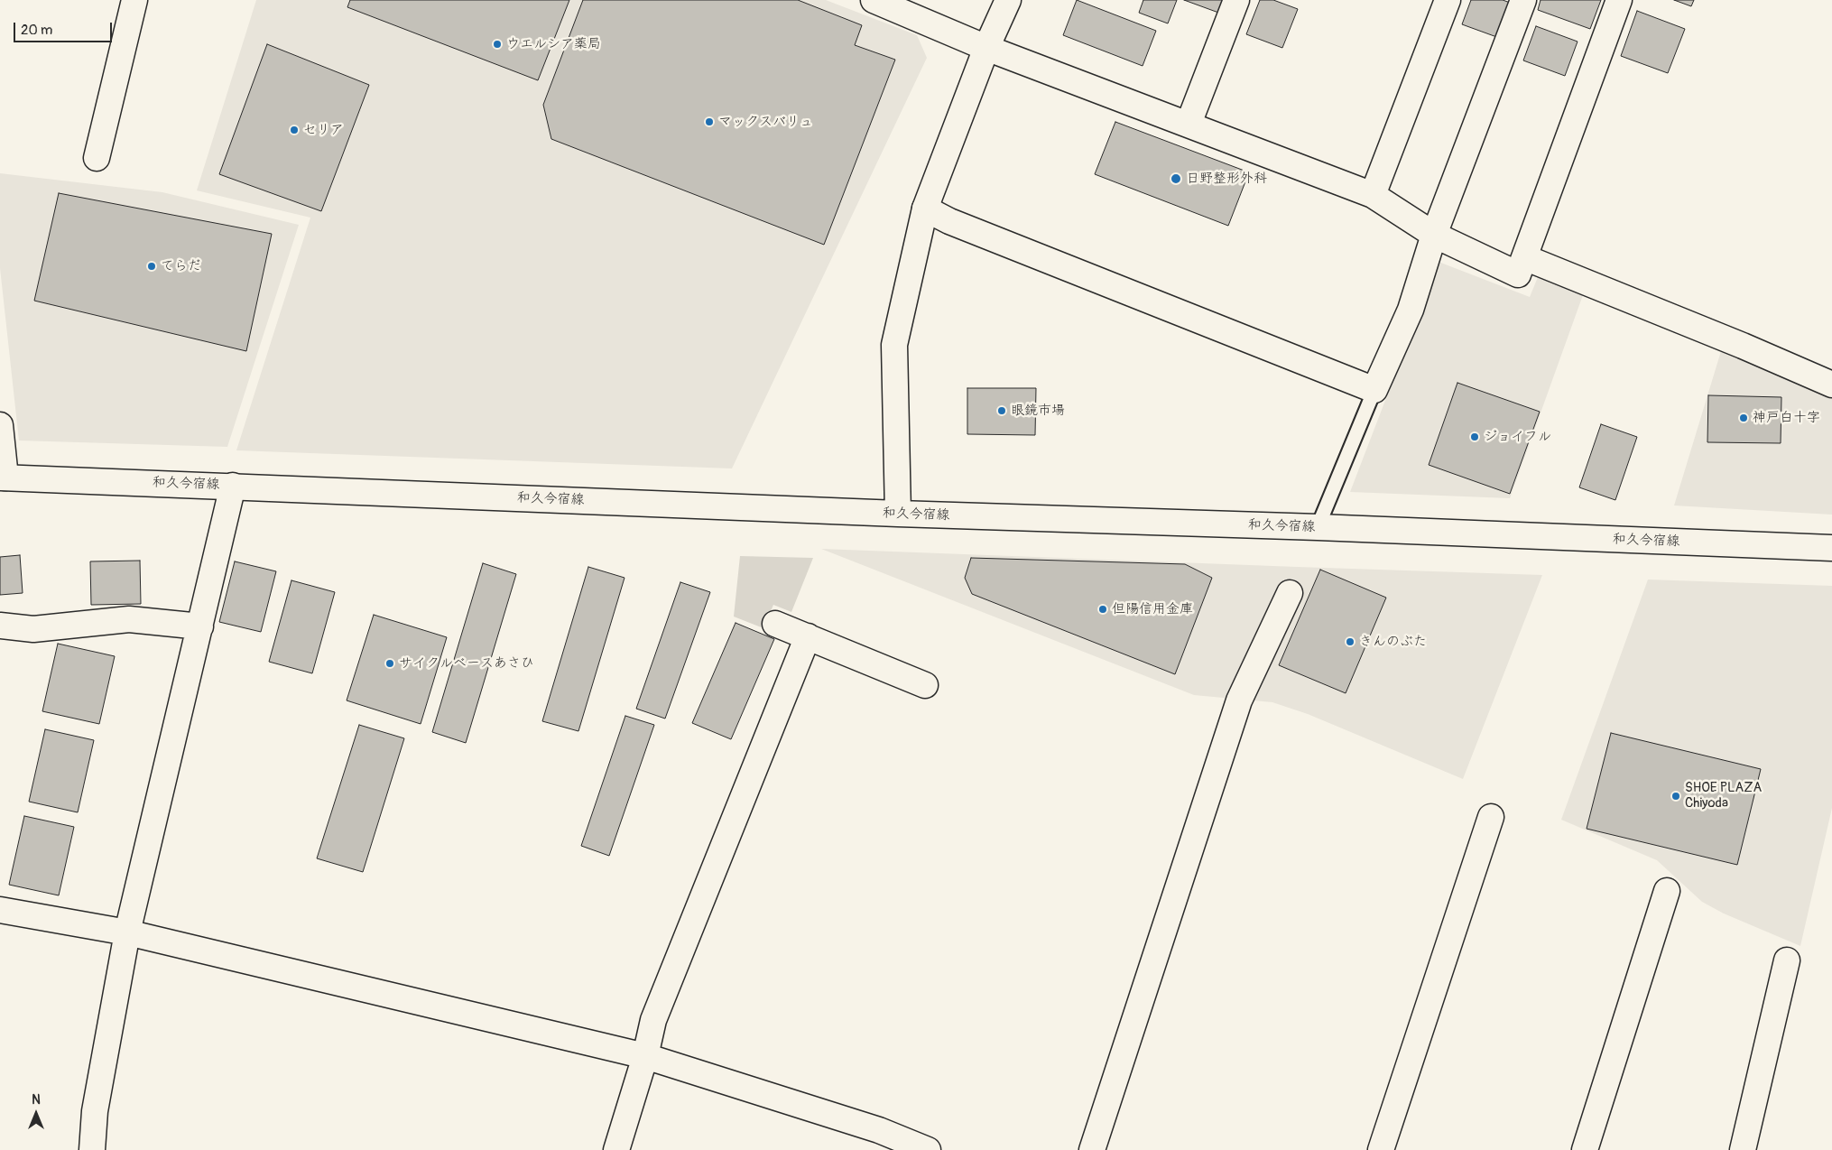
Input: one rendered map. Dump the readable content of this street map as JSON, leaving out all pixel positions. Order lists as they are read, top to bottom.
{
  "streets": {
    "street": ["和久今宿線"]
  },
  "places": [
    "ウエルシア薬局",
    "マックスバリュ",
    "セリア",
    "日野整形外科",
    "てらだ",
    "眼鏡市場",
    "神戸白十字",
    "ジョイフル",
    "但陽信用金庫",
    "きんのぶた",
    "サイクルベースあさひ",
    "SHOE PLAZA Chiyoda"
  ],
  "scale_bar": "20 m",
  "north": "top"
}
